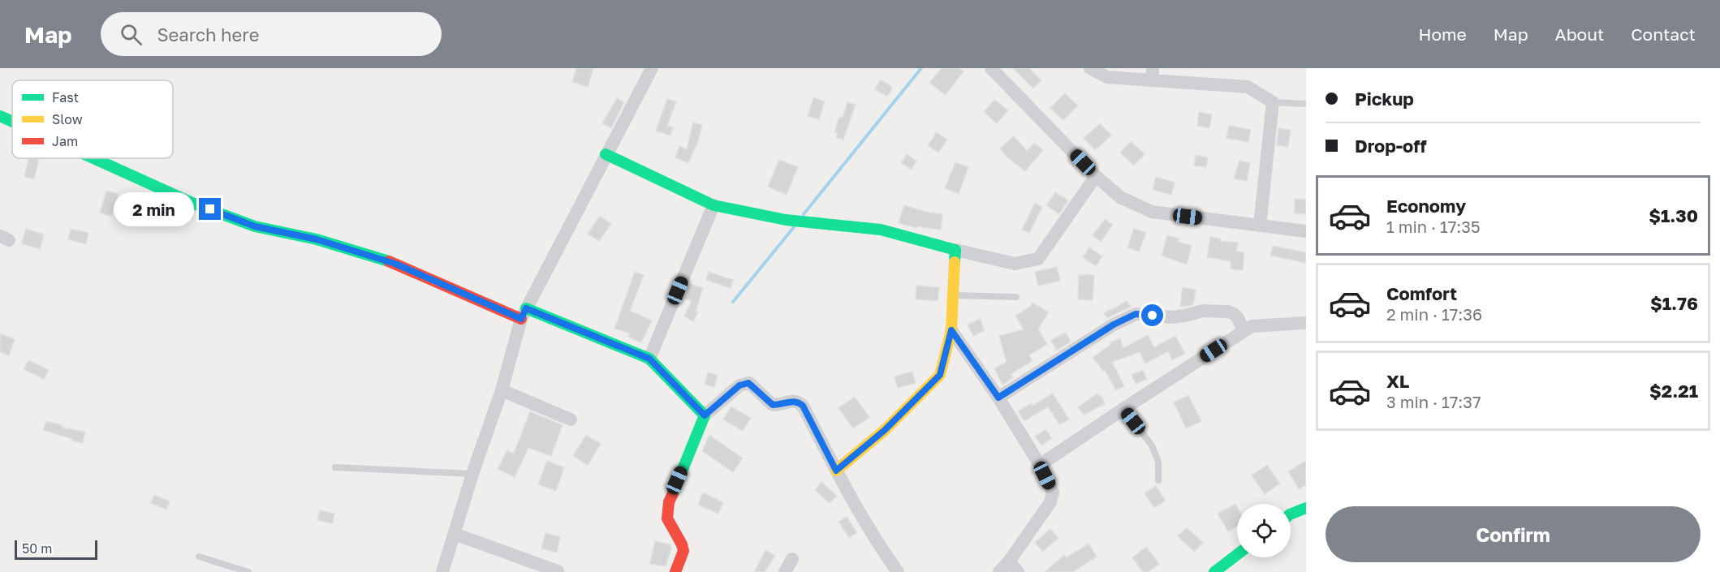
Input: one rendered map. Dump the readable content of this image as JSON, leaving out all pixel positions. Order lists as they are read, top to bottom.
{
  "legend": ["Fast", "Slow", "Jam"],
  "scale_bar": "50 m",
  "page": {
    "header": "Map",
    "search": "Search here",
    "nav": [
      "Home",
      "Map",
      "About",
      "Contact"
    ],
    "banner": ["Pickup", "Drop-off"],
    "list": [
      {
        "name": "Economy",
        "note": "1 min · 17:35",
        "value": "$1.30"
      },
      {
        "name": "Comfort",
        "note": "2 min · 17:36",
        "value": "$1.76"
      },
      {
        "name": "XL",
        "note": "3 min · 17:37",
        "value": "$2.21"
      }
    ],
    "bubble": "2 min",
    "buttons": "Confirm",
    "scale": "50 m"
  }
}
